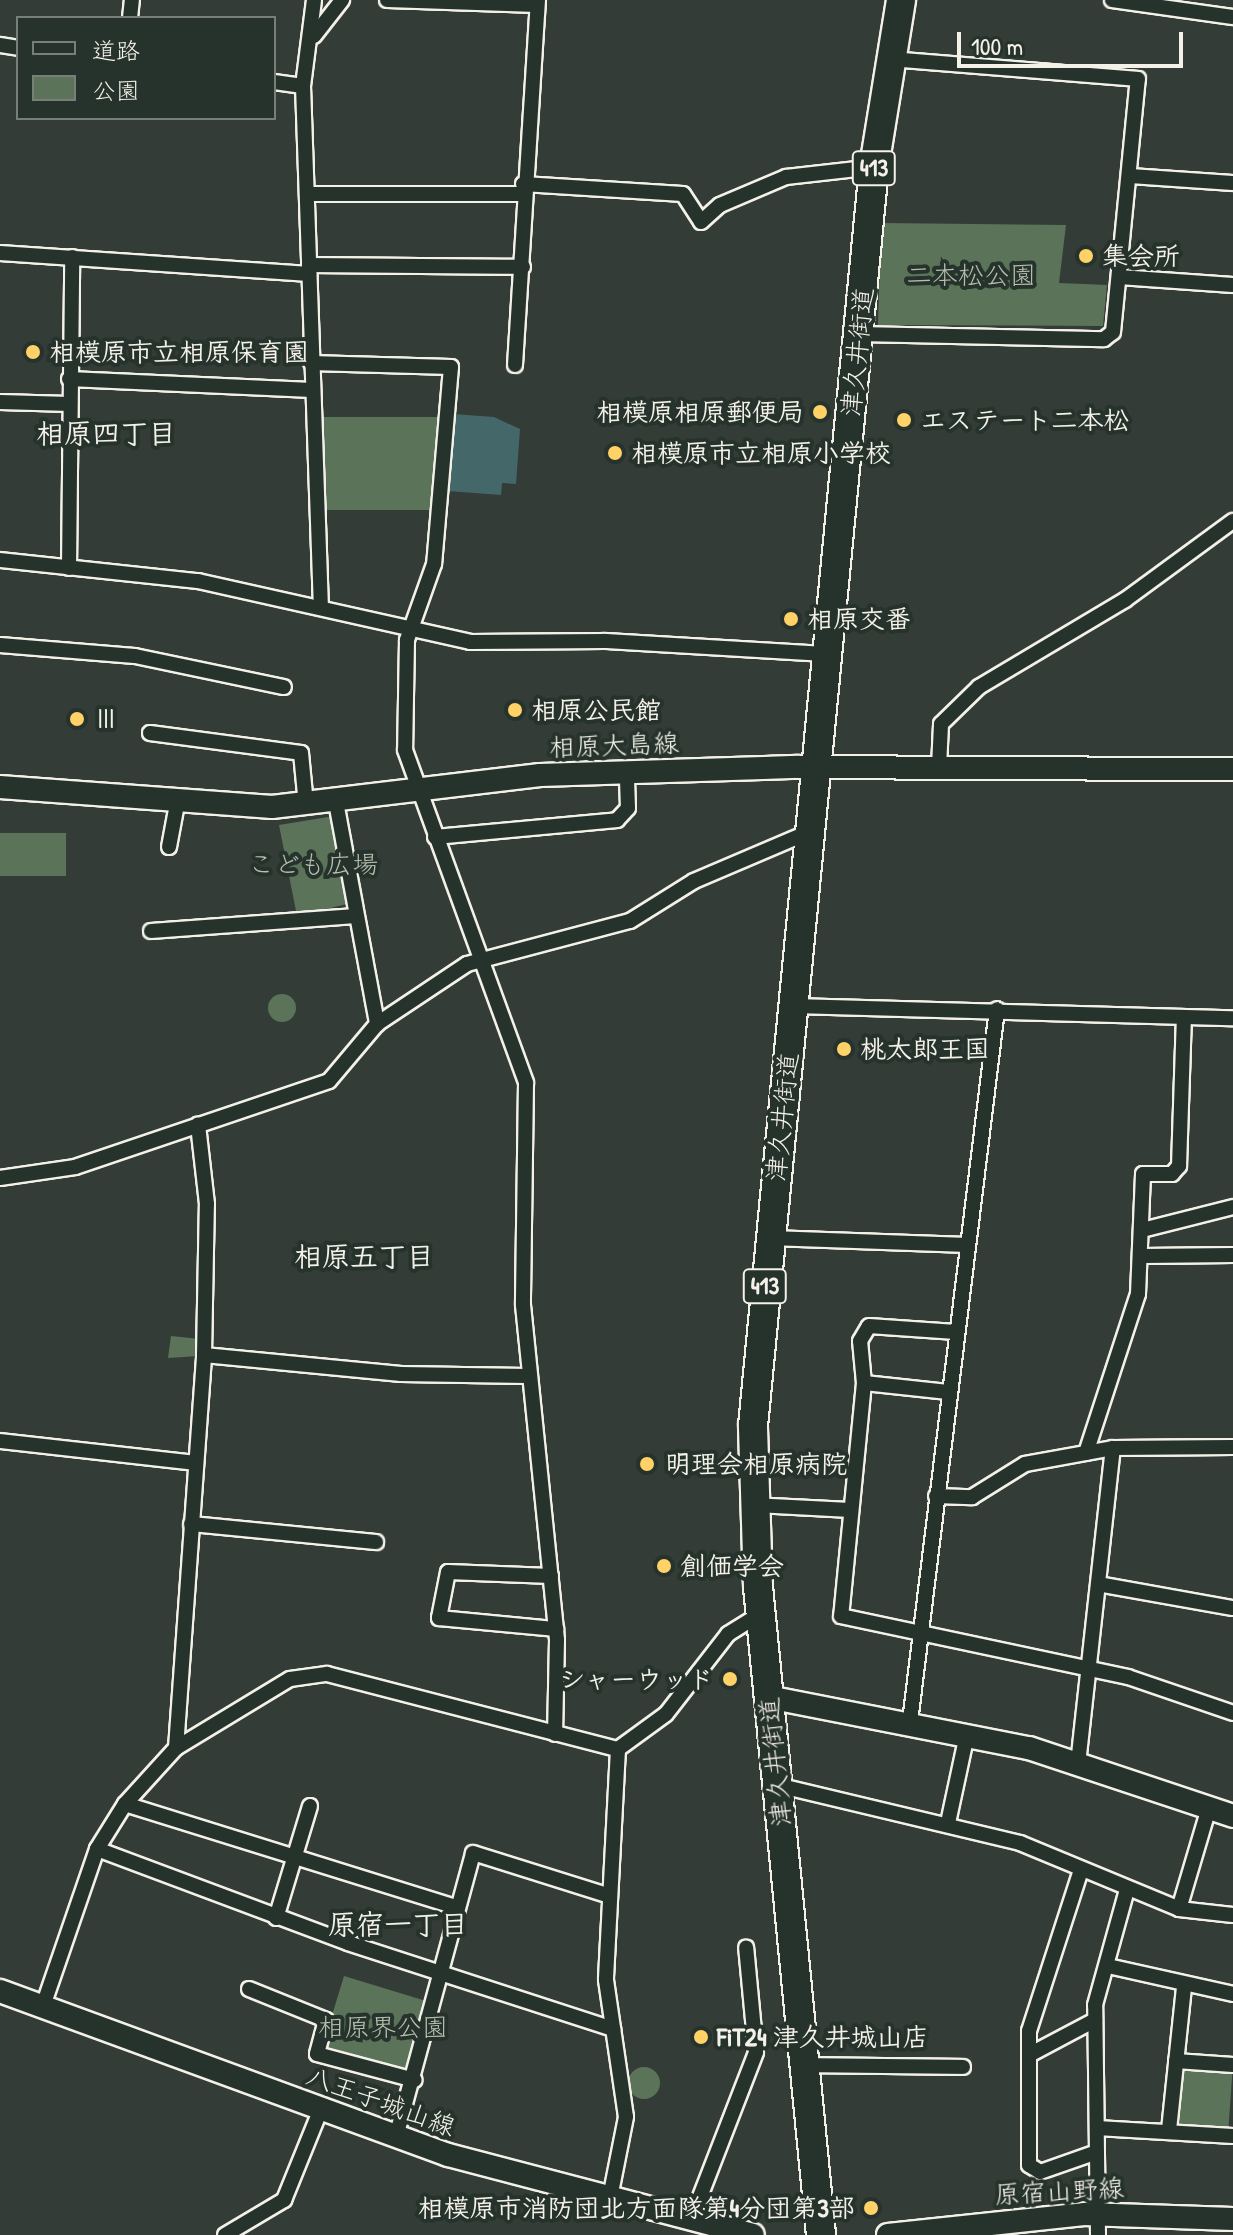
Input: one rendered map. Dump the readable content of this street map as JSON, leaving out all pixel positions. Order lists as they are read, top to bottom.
{
  "streets": {
    "highway": ["413", "津久井街道"],
    "street": ["相原大島線", "八王子城山線", "原宿山野線"]
  },
  "crossings": [
    ["津久井街道", "相原大島線"]
  ],
  "districts": ["相原四丁目", "相原五丁目", "原宿一丁目"],
  "parks": ["二本松公園", "こども広場", "相原界公園"],
  "places": [
    "集会所",
    "相模原市立相原保育園",
    "相模原相原郵便局",
    "エステート二本松",
    "相模原市立相原小学校",
    "相原交番",
    "相原公民館",
    "Ⅲ",
    "桃太郎王国",
    "明理会相原病院",
    "創価学会",
    "シャーウッド",
    "FiT24 津久井城山店",
    "相模原市消防団北方面隊第4分団第3部"
  ],
  "legend": ["道路", "公園"],
  "scale_bar": "100 m"
}
